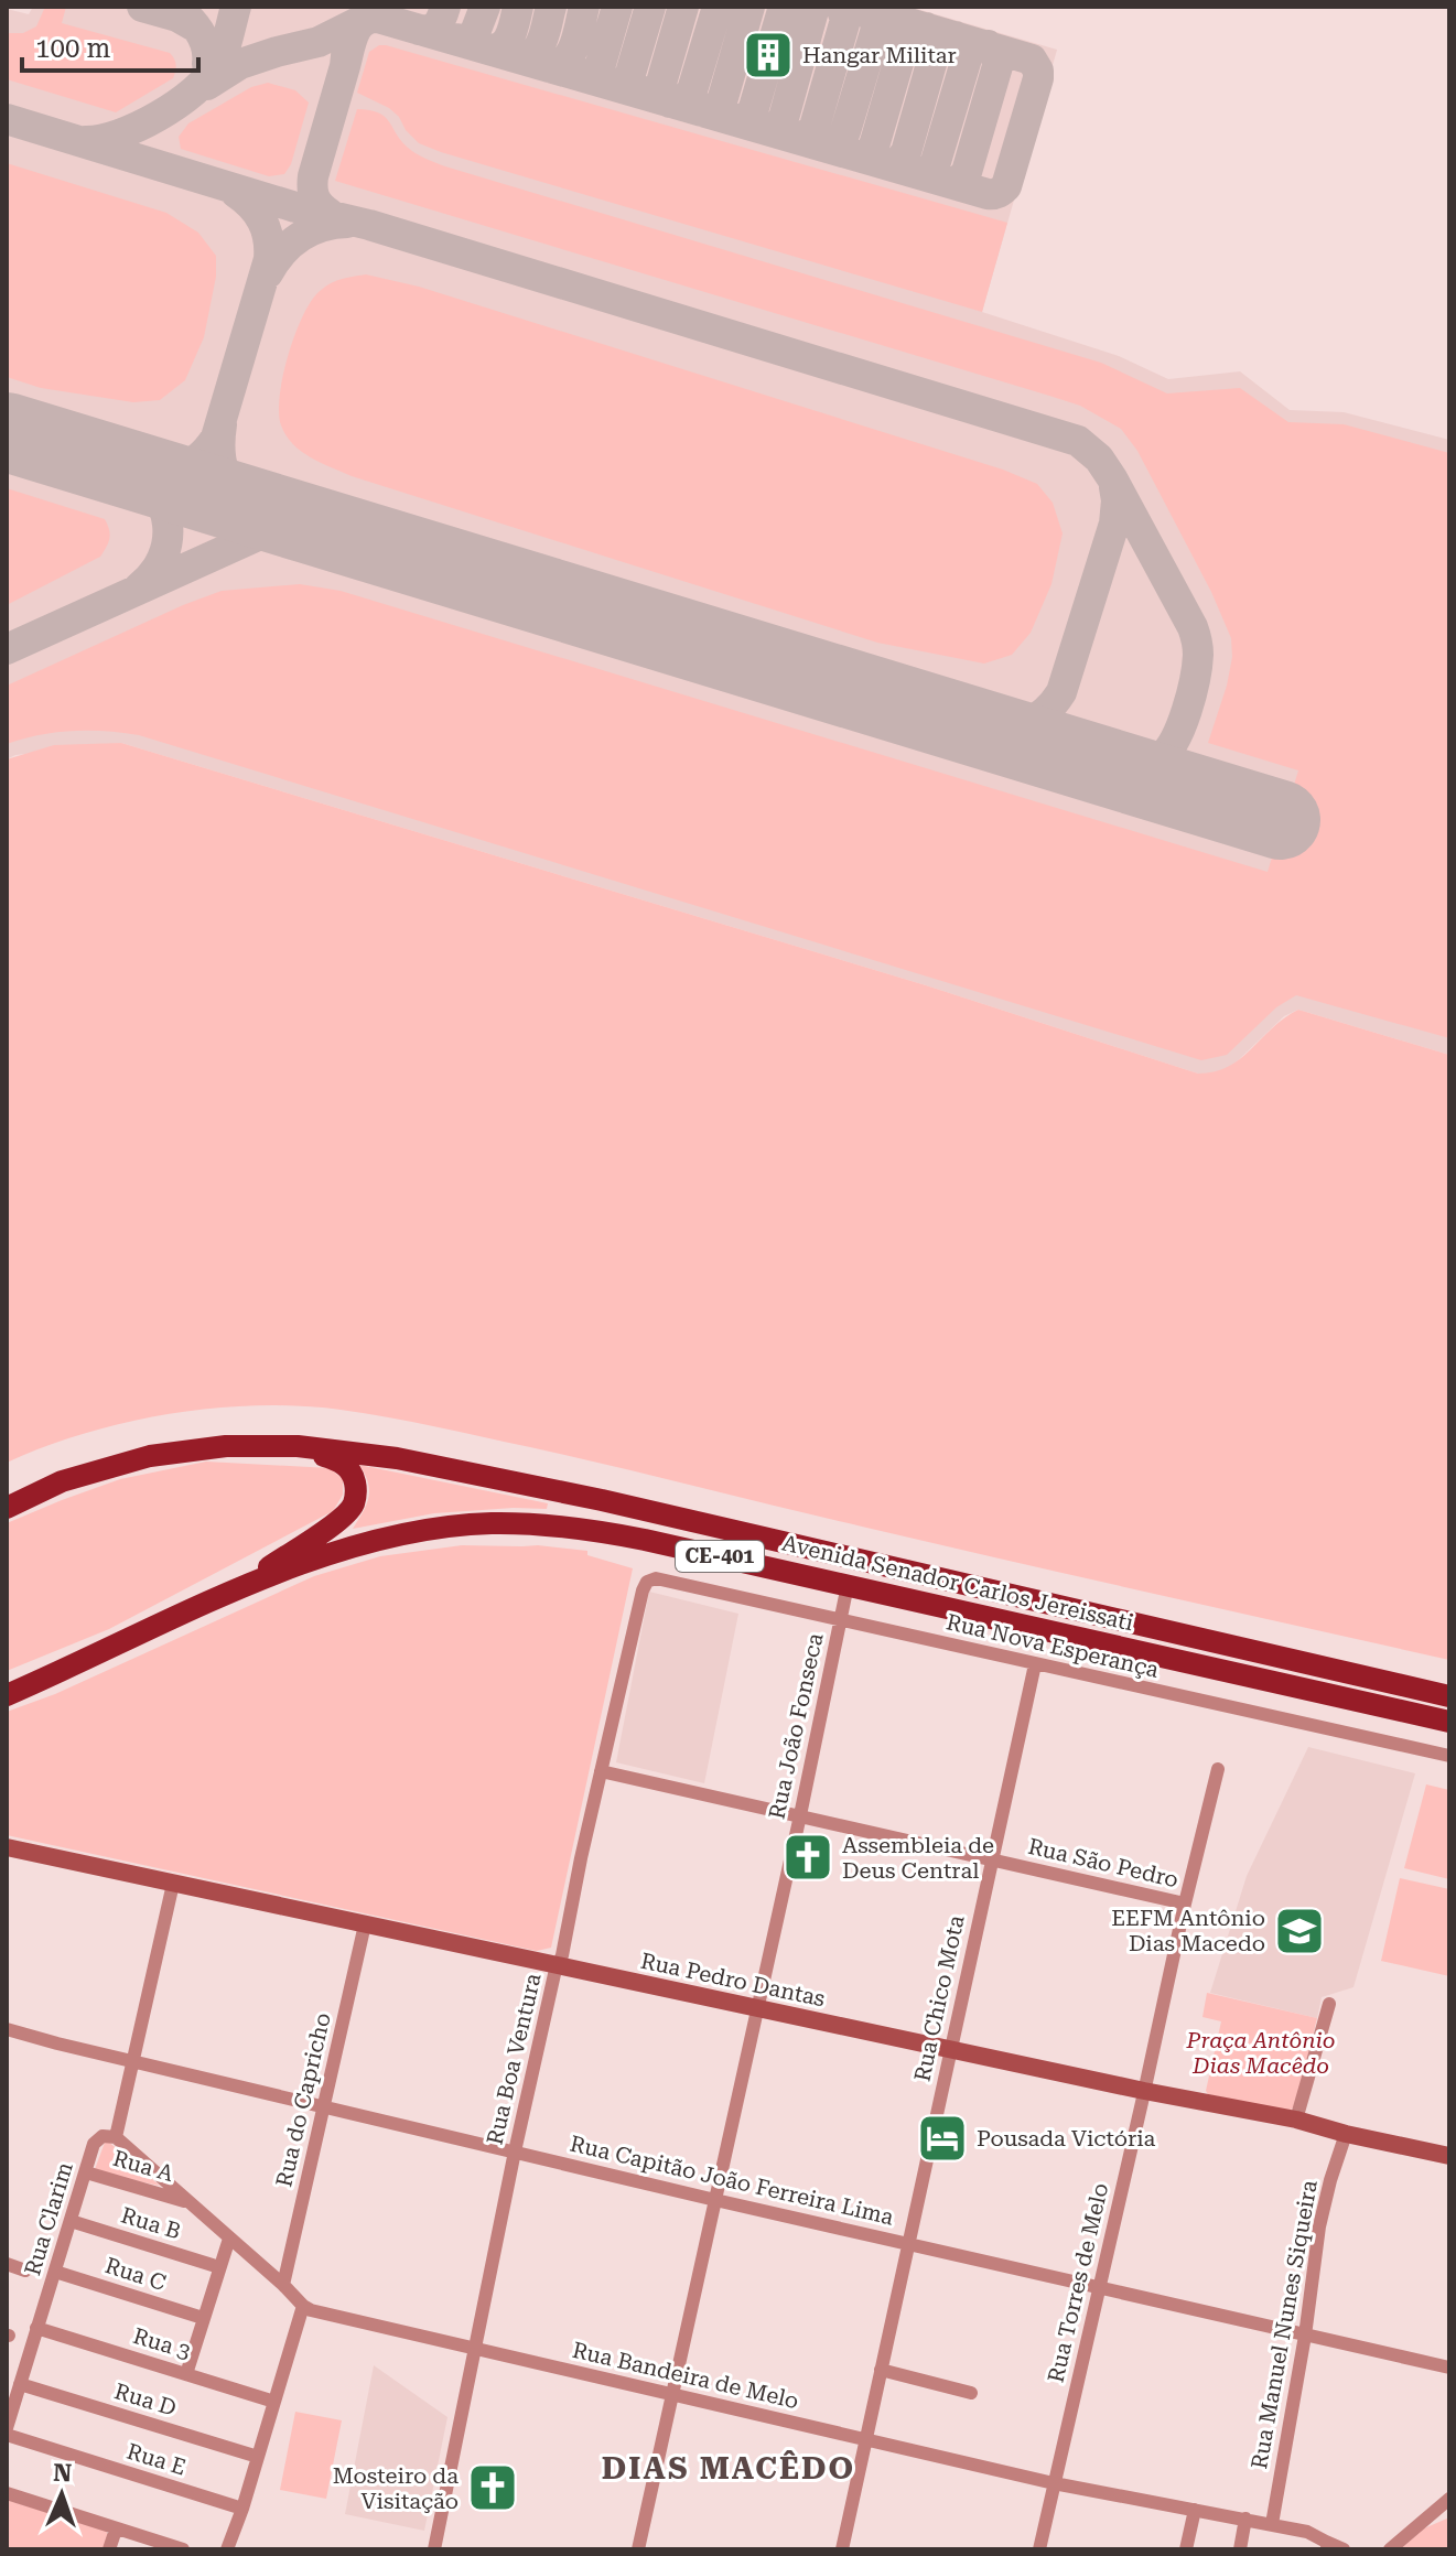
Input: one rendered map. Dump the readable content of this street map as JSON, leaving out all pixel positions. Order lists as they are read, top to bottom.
{
  "streets": {
    "main road": ["CE-401", "Avenida Senador Carlos Jereissati", "Rua Pedro Dantas"],
    "street": [
      "Rua Nova Esperança",
      "Rua João Fonseca",
      "Rua São Pedro",
      "Rua Chico Mota",
      "Rua Boa Ventura",
      "Rua do Capricho",
      "Rua A",
      "Rua Capitão João Ferreira Lima",
      "Rua Clarim",
      "Rua B",
      "Rua C",
      "Rua Torres de Melo",
      "Rua Manuel Nunes Siqueira",
      "Rua 3",
      "Rua Bandeira de Melo",
      "Rua D",
      "Rua E"
    ]
  },
  "crossings": [
    ["Avenida Senador Carlos Jereissati", "Rua João Fonseca"],
    ["Rua Nova Esperança", "Rua João Fonseca"],
    ["Rua Nova Esperança", "Rua Chico Mota"],
    ["Rua Nova Esperança", "Rua Boa Ventura"],
    ["Rua João Fonseca", "Rua São Pedro"],
    ["Rua João Fonseca", "Rua Pedro Dantas"],
    ["Rua João Fonseca", "Rua Capitão João Ferreira Lima"],
    ["Rua João Fonseca", "Rua Bandeira de Melo"],
    ["Rua São Pedro", "Rua Chico Mota"],
    ["Rua São Pedro", "Rua Boa Ventura"],
    ["Rua São Pedro", "Rua Torres de Melo"],
    ["Rua Pedro Dantas", "Rua Chico Mota"],
    ["Rua Pedro Dantas", "Rua Boa Ventura"],
    ["Rua Pedro Dantas", "Rua do Capricho"],
    ["Rua Pedro Dantas", "Rua Torres de Melo"],
    ["Rua Pedro Dantas", "Rua Manuel Nunes Siqueira"],
    ["Rua Chico Mota", "Rua Capitão João Ferreira Lima"],
    ["Rua Chico Mota", "Rua Bandeira de Melo"],
    ["Rua Boa Ventura", "Rua Capitão João Ferreira Lima"],
    ["Rua Boa Ventura", "Rua Bandeira de Melo"],
    ["Rua do Capricho", "Rua Capitão João Ferreira Lima"],
    ["Rua A", "Rua Clarim"],
    ["Rua Capitão João Ferreira Lima", "Rua Torres de Melo"],
    ["Rua Capitão João Ferreira Lima", "Rua Manuel Nunes Siqueira"],
    ["Rua Clarim", "Rua B"],
    ["Rua Clarim", "Rua C"],
    ["Rua Clarim", "Rua 3"],
    ["Rua Clarim", "Rua D"],
    ["Rua Torres de Melo", "Rua Bandeira de Melo"],
    ["Rua Manuel Nunes Siqueira", "Rua Bandeira de Melo"]
  ],
  "districts": ["DIAS MACÊDO"],
  "parks": ["Praça Antônio Dias Macêdo"],
  "places": {
    "building": ["Hangar Militar"],
    "church": ["Assembleia de Deus Central", "Mosteiro da Visitação"],
    "school or university": ["EEFM Antônio Dias Macedo"],
    "hotel": ["Pousada Victória"]
  },
  "scale_bar": "100 m",
  "north": "top"
}
